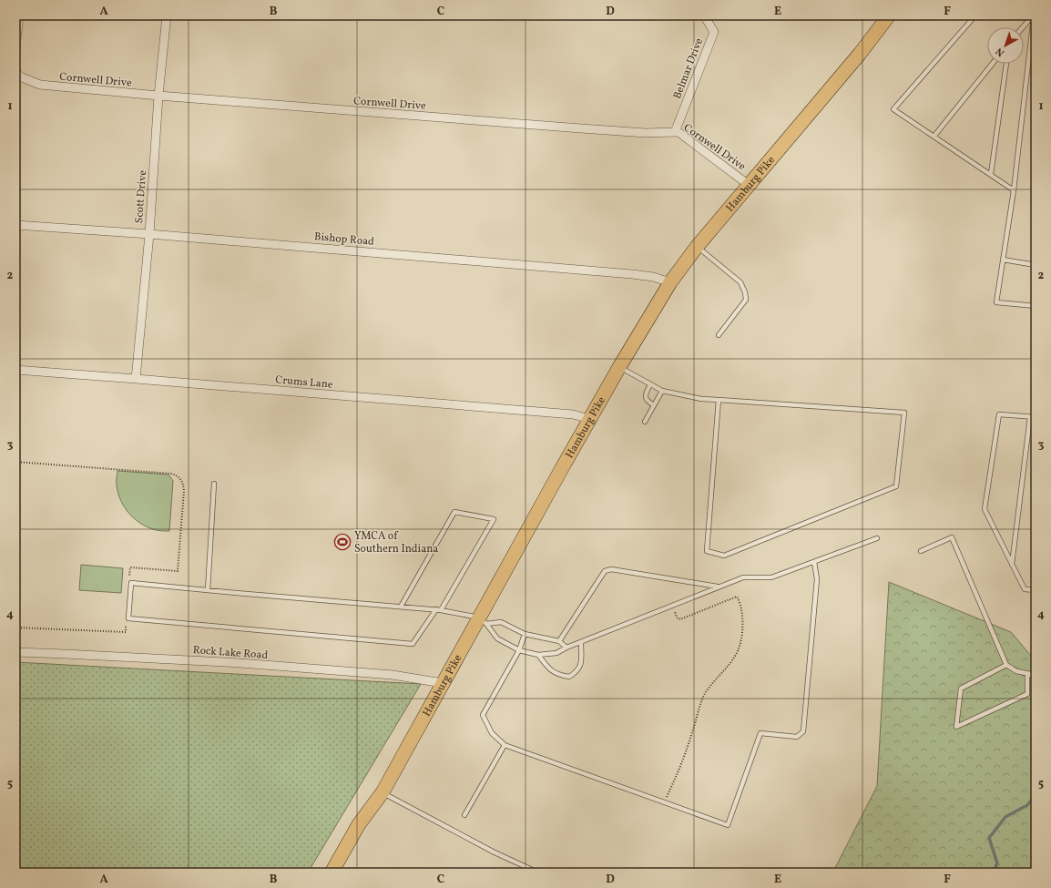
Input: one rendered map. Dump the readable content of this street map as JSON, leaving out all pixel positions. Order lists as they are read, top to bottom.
{
  "streets": {
    "main road": ["Hamburg Pike"],
    "street": [
      "Belmar Drive",
      "Cornwell Drive",
      "Scott Drive",
      "Bishop Road",
      "Crums Lane",
      "Rock Lake Road"
    ]
  },
  "crossings": [
    ["Belmar Drive", "Cornwell Drive"],
    ["Cornwell Drive", "Hamburg Pike"],
    ["Cornwell Drive", "Scott Drive"],
    ["Hamburg Pike", "Bishop Road"],
    ["Hamburg Pike", "Crums Lane"],
    ["Hamburg Pike", "Rock Lake Road"],
    ["Scott Drive", "Bishop Road"],
    ["Scott Drive", "Crums Lane"]
  ],
  "places": {
    "sports": ["YMCA of Southern Indiana"]
  },
  "north": "bottom left",
  "grid": {
    "columns": [
      "A",
      "B",
      "C",
      "D",
      "E",
      "F"
    ],
    "rows": [
      "1",
      "2",
      "3",
      "4",
      "5"
    ]
  }
}
